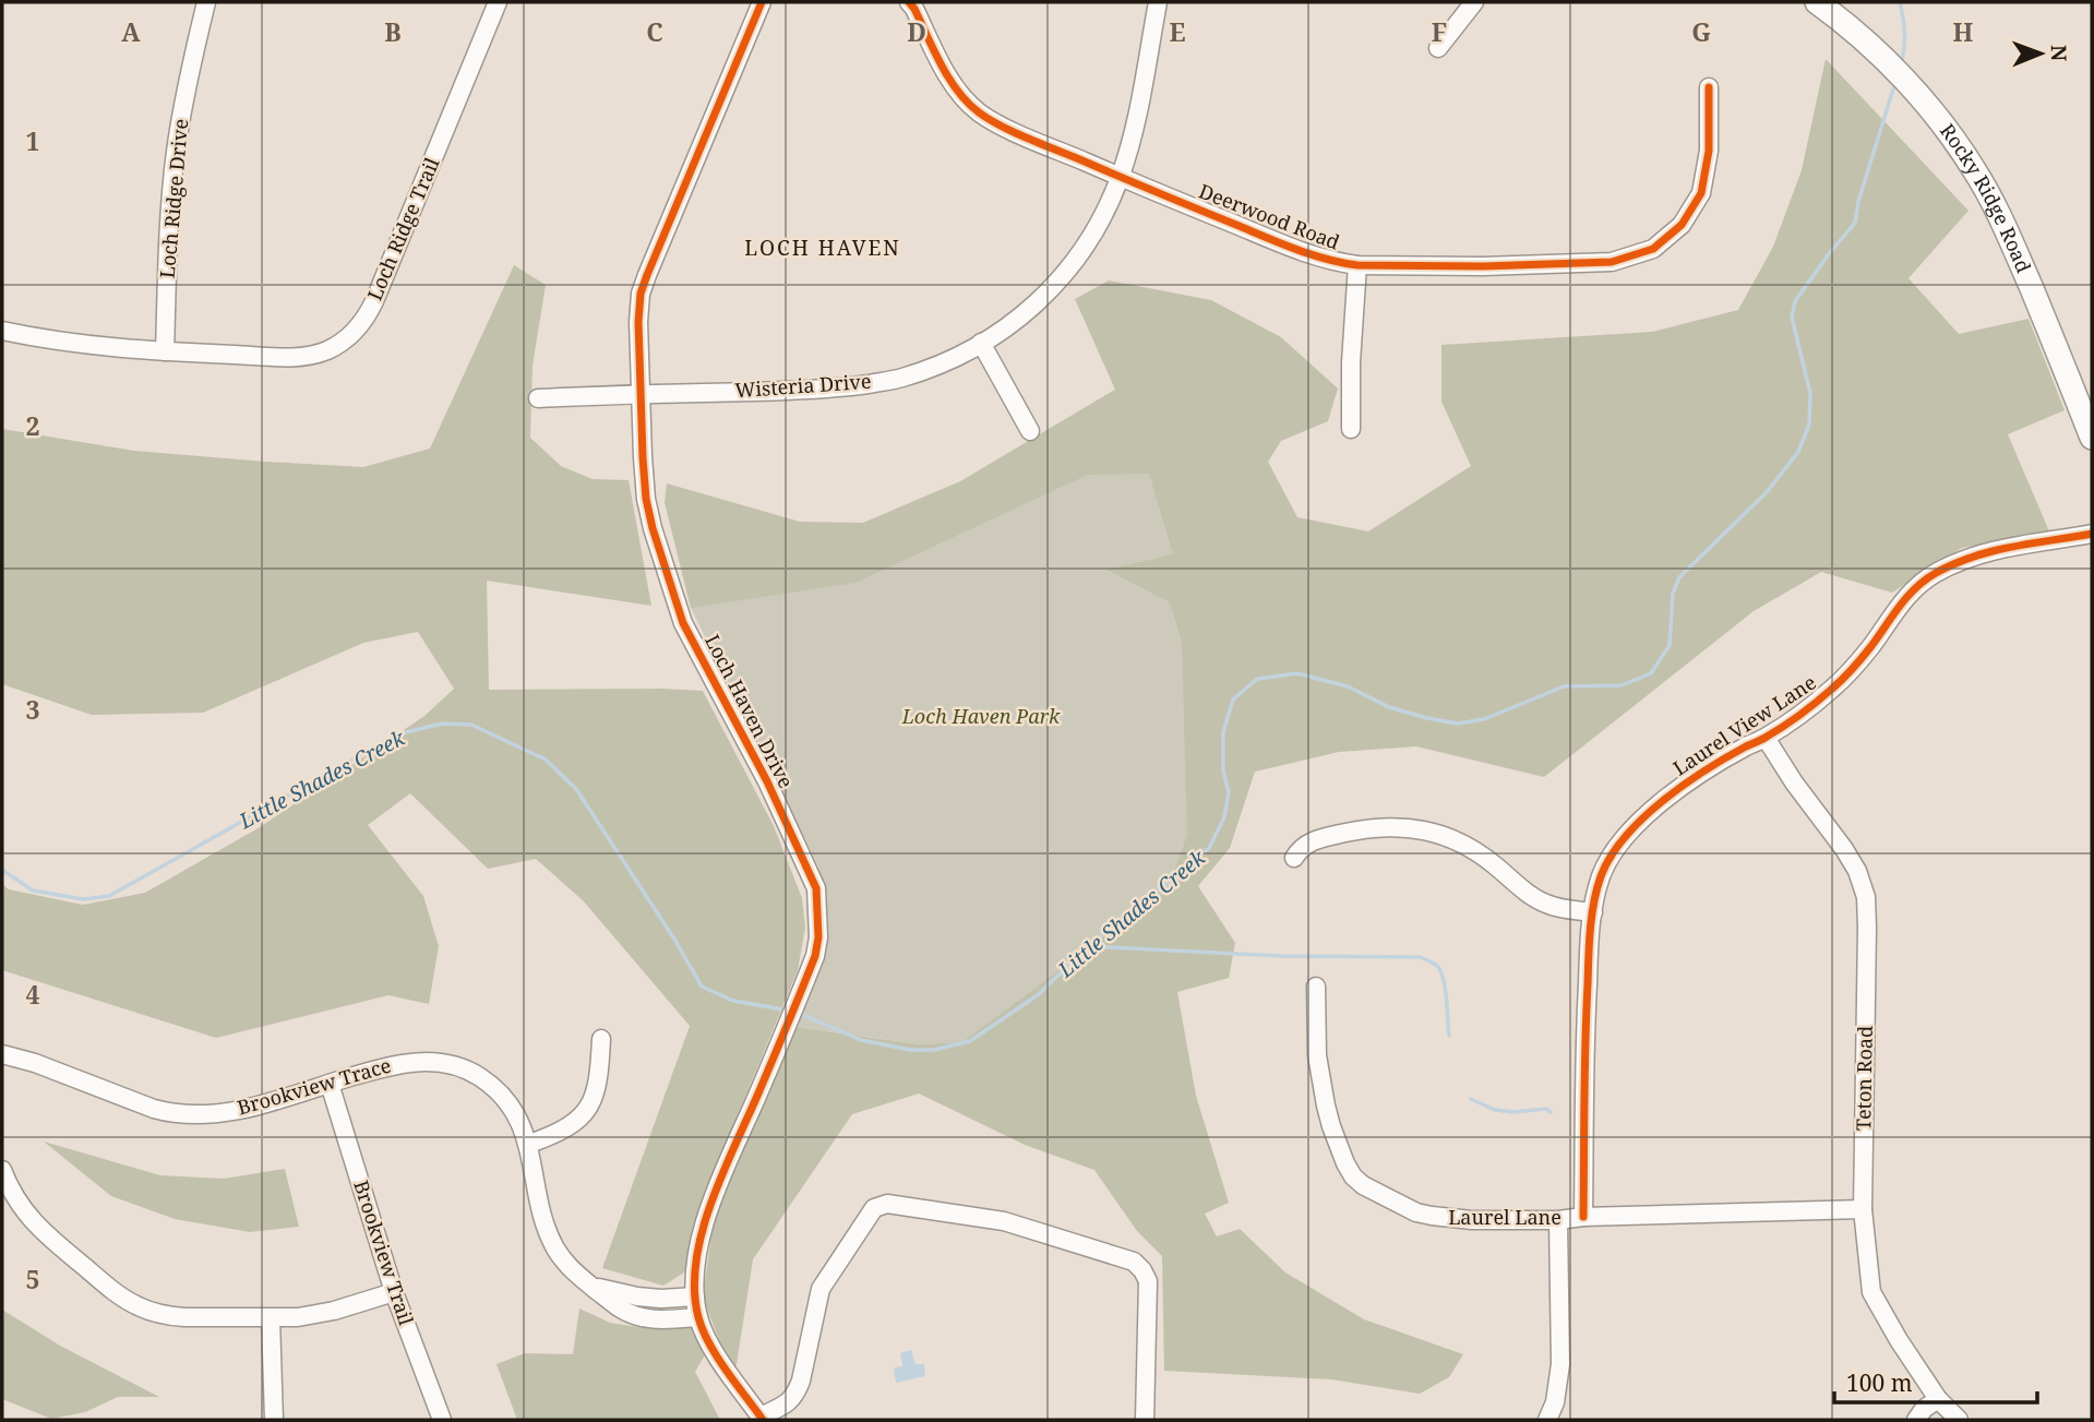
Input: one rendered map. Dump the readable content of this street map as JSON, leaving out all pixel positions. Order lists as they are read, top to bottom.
{
  "streets": {
    "main road": ["Rocky Ridge Road"],
    "street": [
      "Loch Ridge Drive",
      "Deerwood Road",
      "Loch Ridge Trail",
      "Wisteria Drive",
      "Loch Haven Drive",
      "Laurel View Lane",
      "Teton Road",
      "Brookview Trace",
      "Laurel Lane",
      "Brookview Trail"
    ]
  },
  "crossings": [
    ["Loch Ridge Drive", "Loch Ridge Trail"],
    ["Deerwood Road", "Wisteria Drive"],
    ["Wisteria Drive", "Loch Haven Drive"],
    ["Loch Haven Drive", "Brookview Trace"],
    ["Laurel View Lane", "Teton Road"],
    ["Laurel View Lane", "Laurel Lane"],
    ["Teton Road", "Laurel Lane"],
    ["Brookview Trace", "Brookview Trail"]
  ],
  "districts": ["LOCH HAVEN"],
  "water": ["Little Shades Creek"],
  "parks": ["Loch Haven Park"],
  "scale_bar": "100 m",
  "north": "right",
  "grid": {
    "columns": [
      "A",
      "B",
      "C",
      "D",
      "E",
      "F",
      "G",
      "H"
    ],
    "rows": [
      "1",
      "2",
      "3",
      "4",
      "5"
    ]
  }
}
